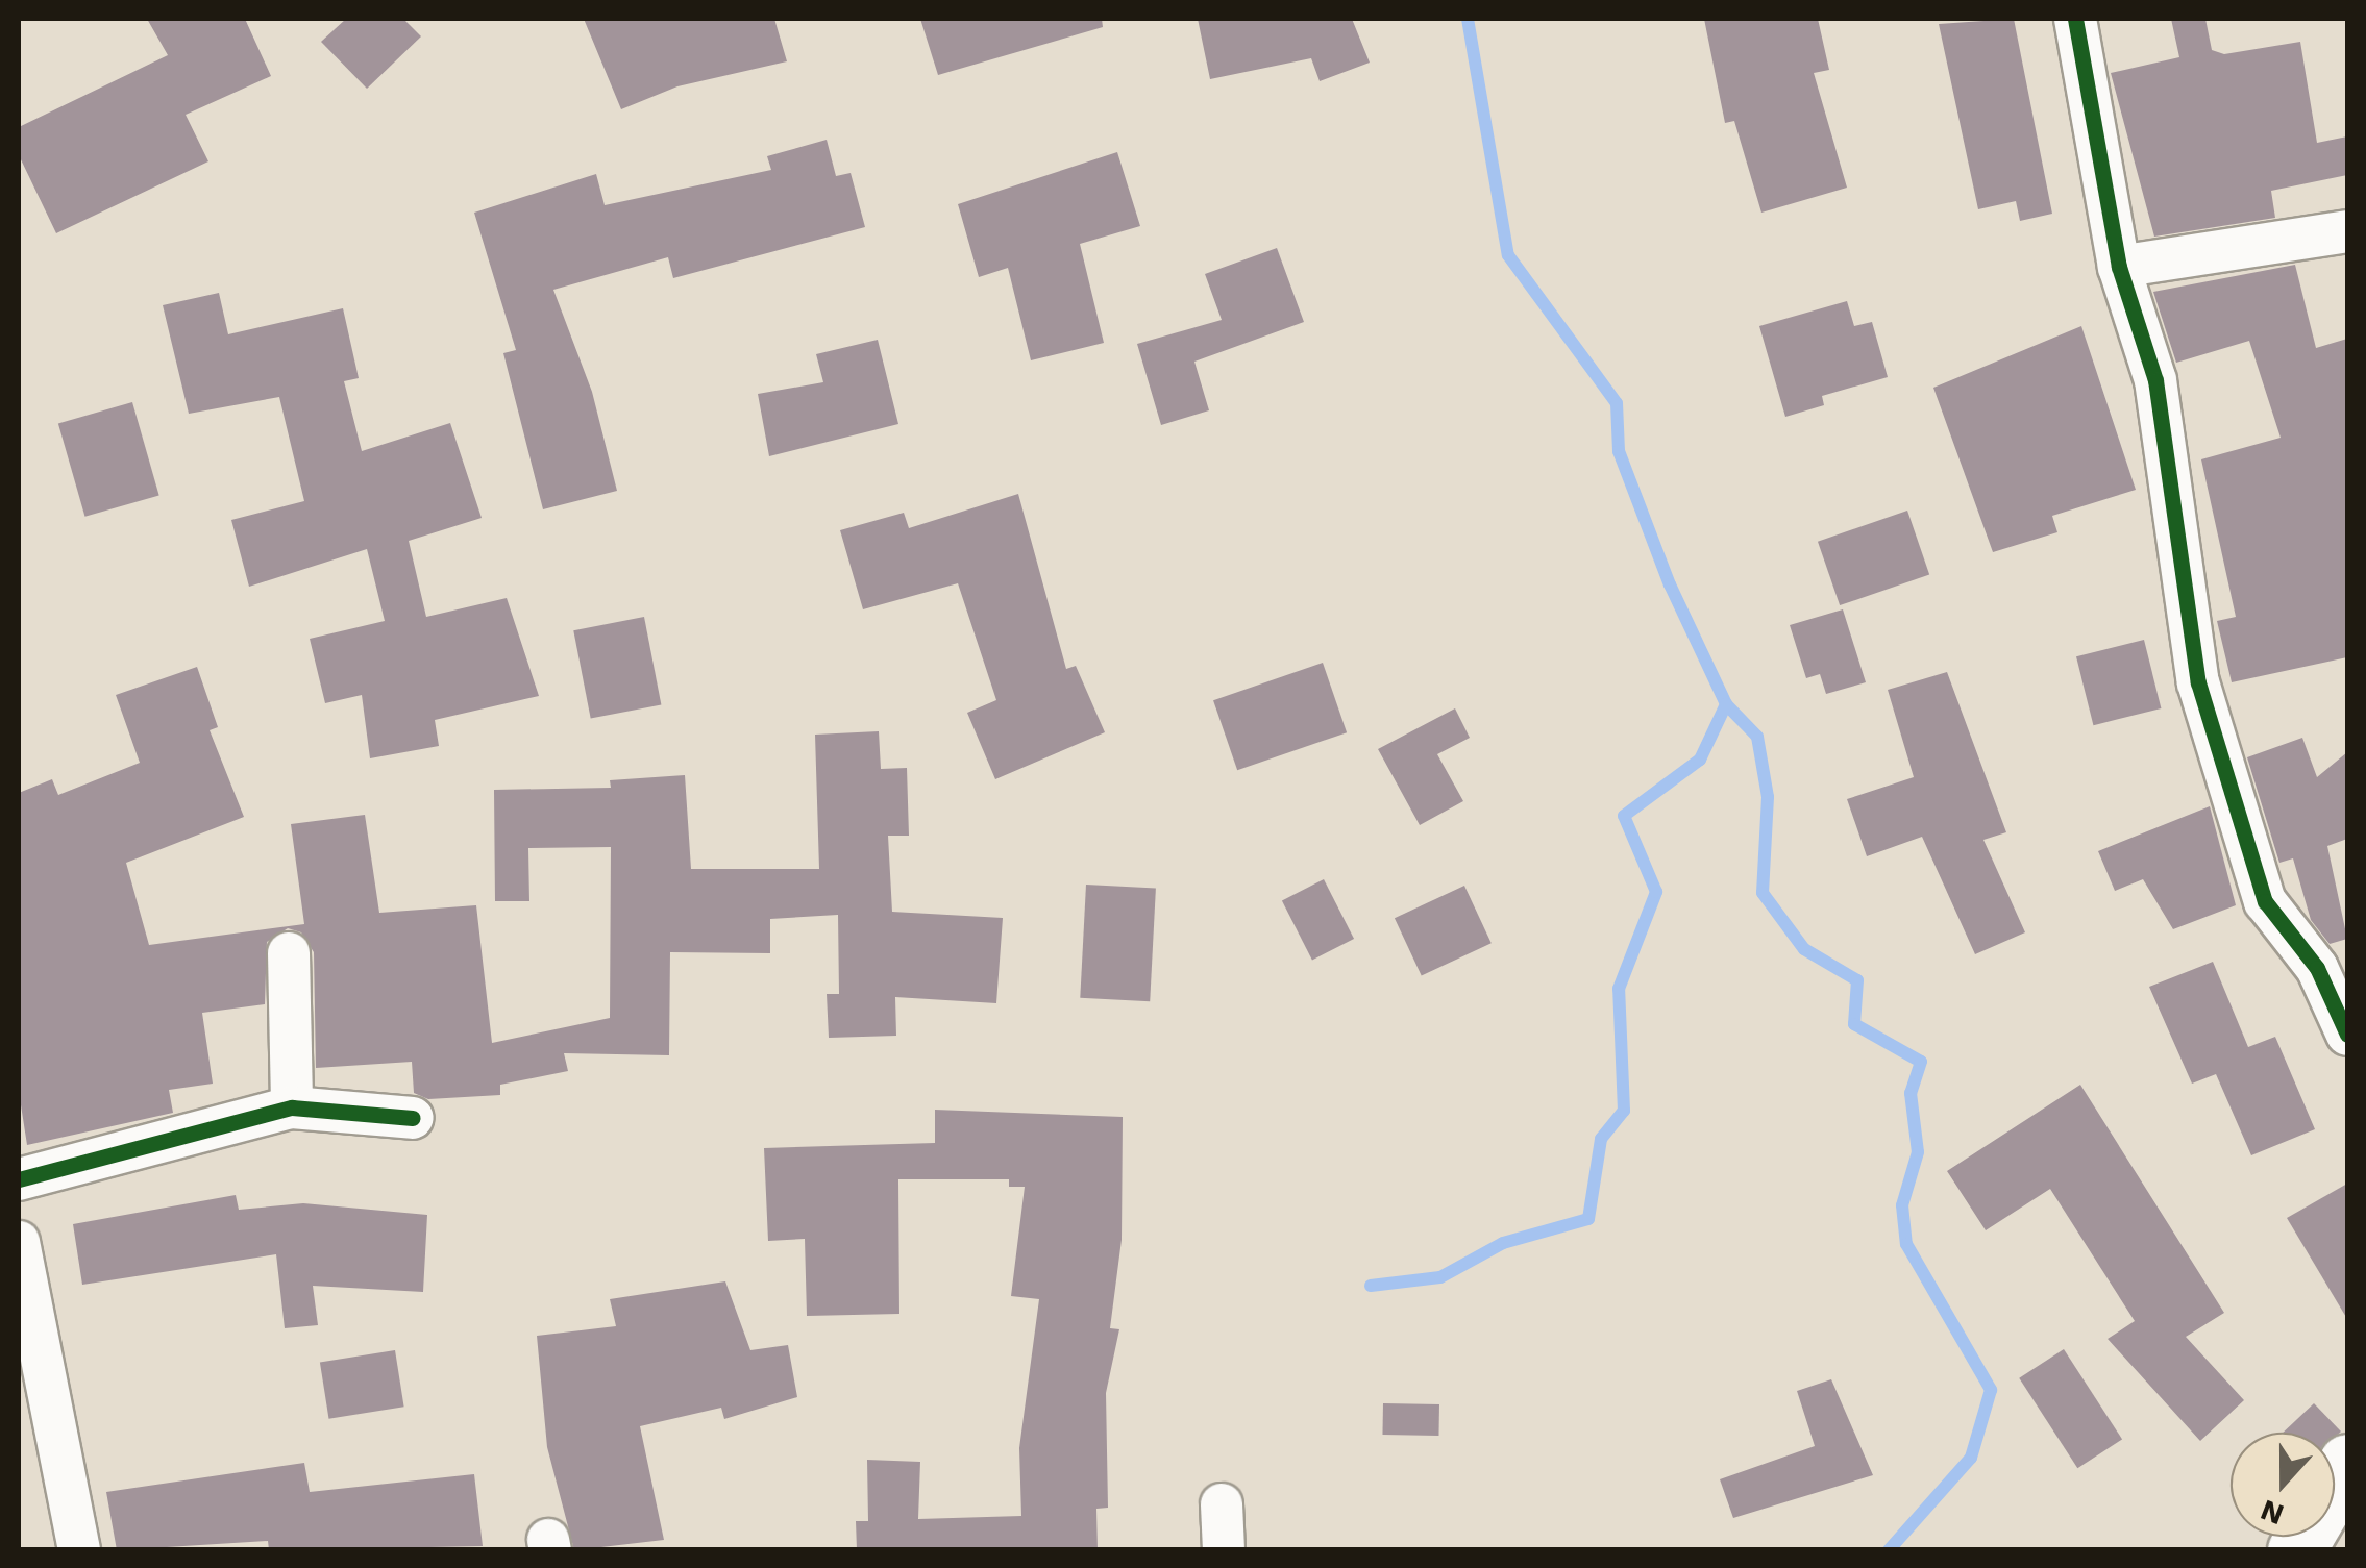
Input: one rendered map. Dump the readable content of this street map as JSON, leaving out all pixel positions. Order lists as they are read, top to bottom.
{
  "north": "bottom"
}
